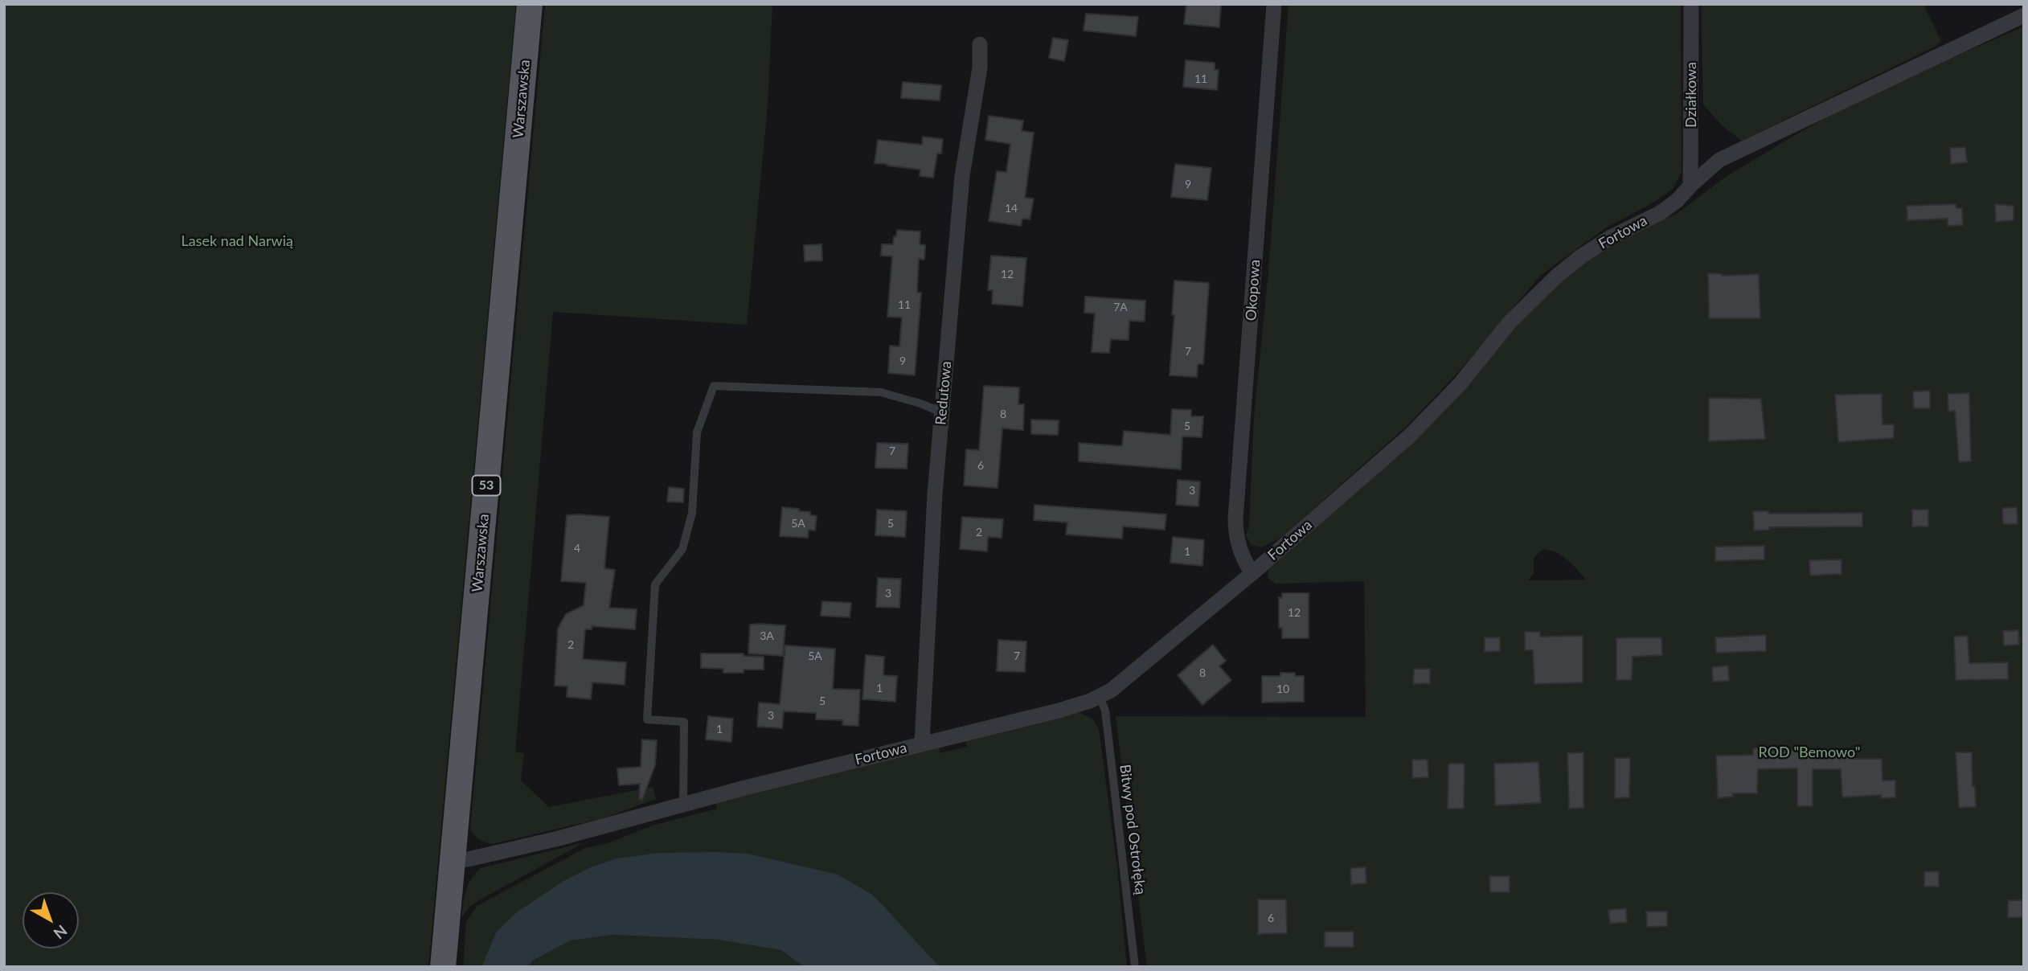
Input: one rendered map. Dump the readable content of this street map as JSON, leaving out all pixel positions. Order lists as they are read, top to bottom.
{
  "streets": {
    "main road": ["Warszawska", "53"],
    "street": [
      "Działkowa",
      "Fortowa",
      "Okopowa",
      "Redutowa"
    ],
    "lane": ["Bitwy pod Ostrołęką"]
  },
  "crossings": [
    ["Działkowa", "Fortowa"],
    ["Warszawska", "Fortowa"],
    ["Fortowa", "Okopowa"],
    ["Fortowa", "Redutowa"],
    ["Fortowa", "Bitwy pod Ostrołęką"]
  ],
  "parks": ["Lasek nad Narwią", "ROD \"Bemowo\""],
  "house_numbers": [
    "11",
    "9",
    "14",
    "12",
    "11",
    "7A",
    "7",
    "9",
    "8",
    "5",
    "7",
    "6",
    "3",
    "5A",
    "5",
    "2",
    "4",
    "1",
    "3",
    "12",
    "3A",
    "2",
    "5A",
    "7",
    "8",
    "1",
    "10",
    "5",
    "3",
    "1",
    "6"
  ],
  "north": "bottom right"
}
